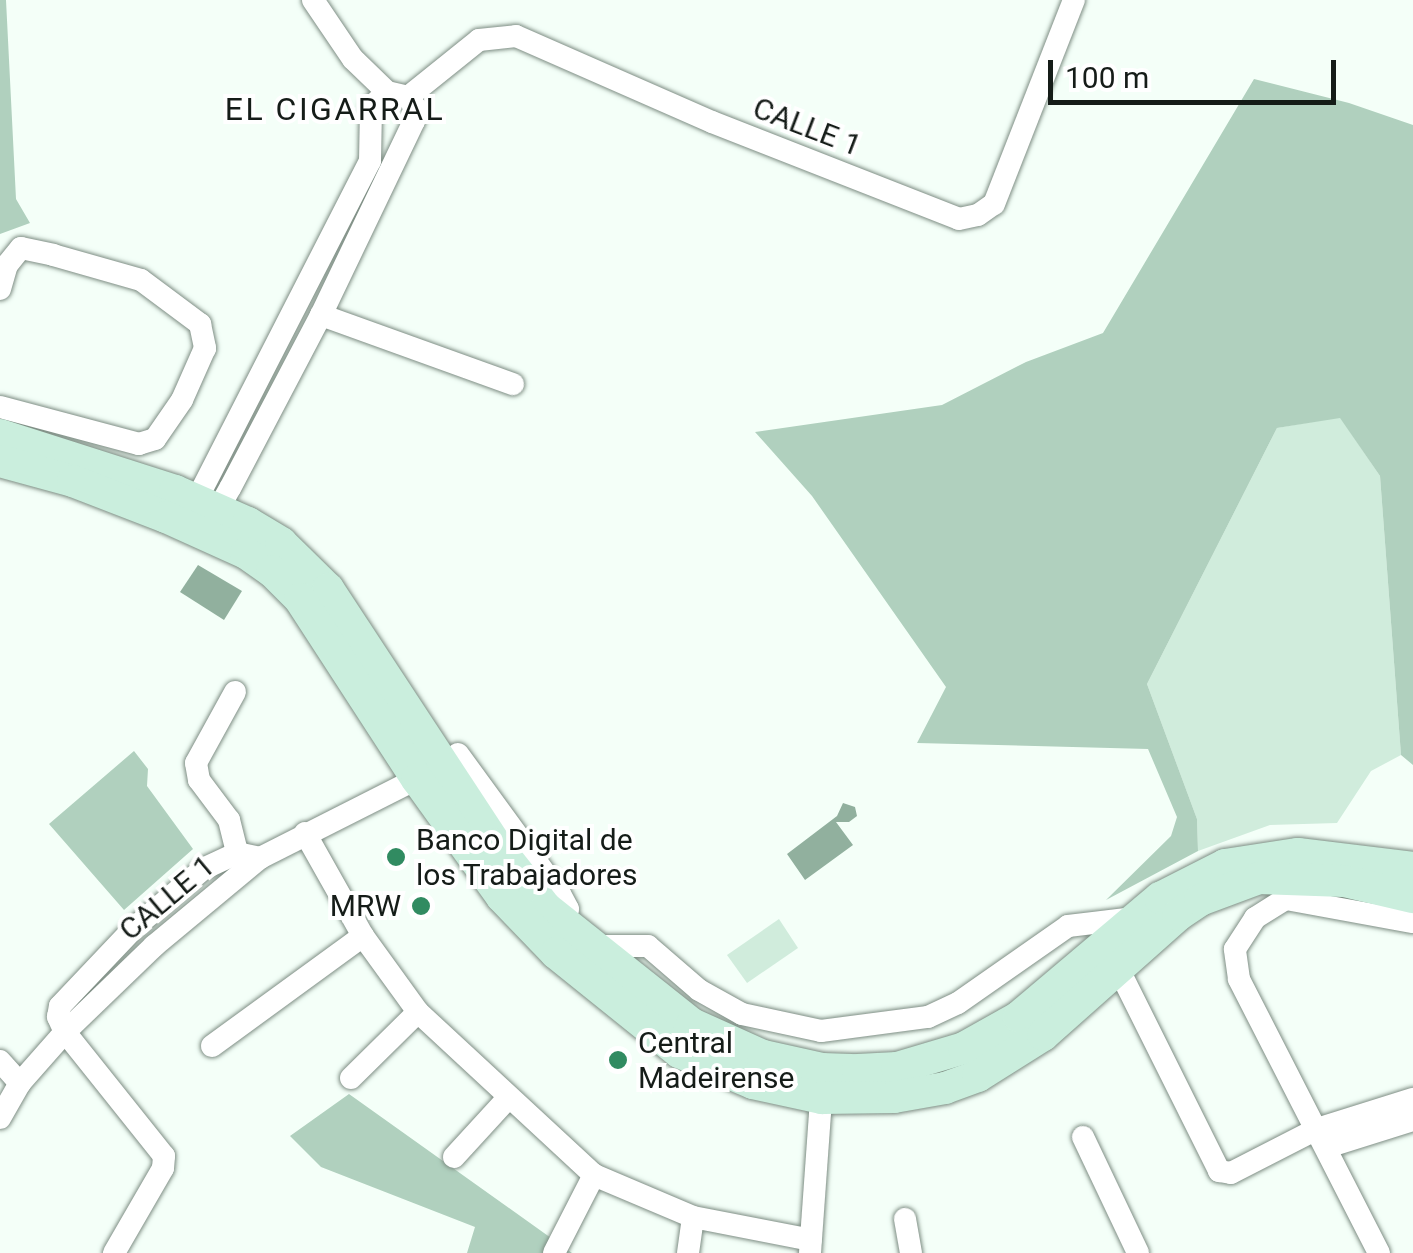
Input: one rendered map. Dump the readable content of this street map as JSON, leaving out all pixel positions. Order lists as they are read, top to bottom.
{
  "streets": {
    "street": ["CALLE 1"]
  },
  "districts": ["EL CIGARRAL"],
  "places": ["Banco Digital de los Trabajadores", "MRW", "Central Madeirense"],
  "scale_bar": "100 m"
}
